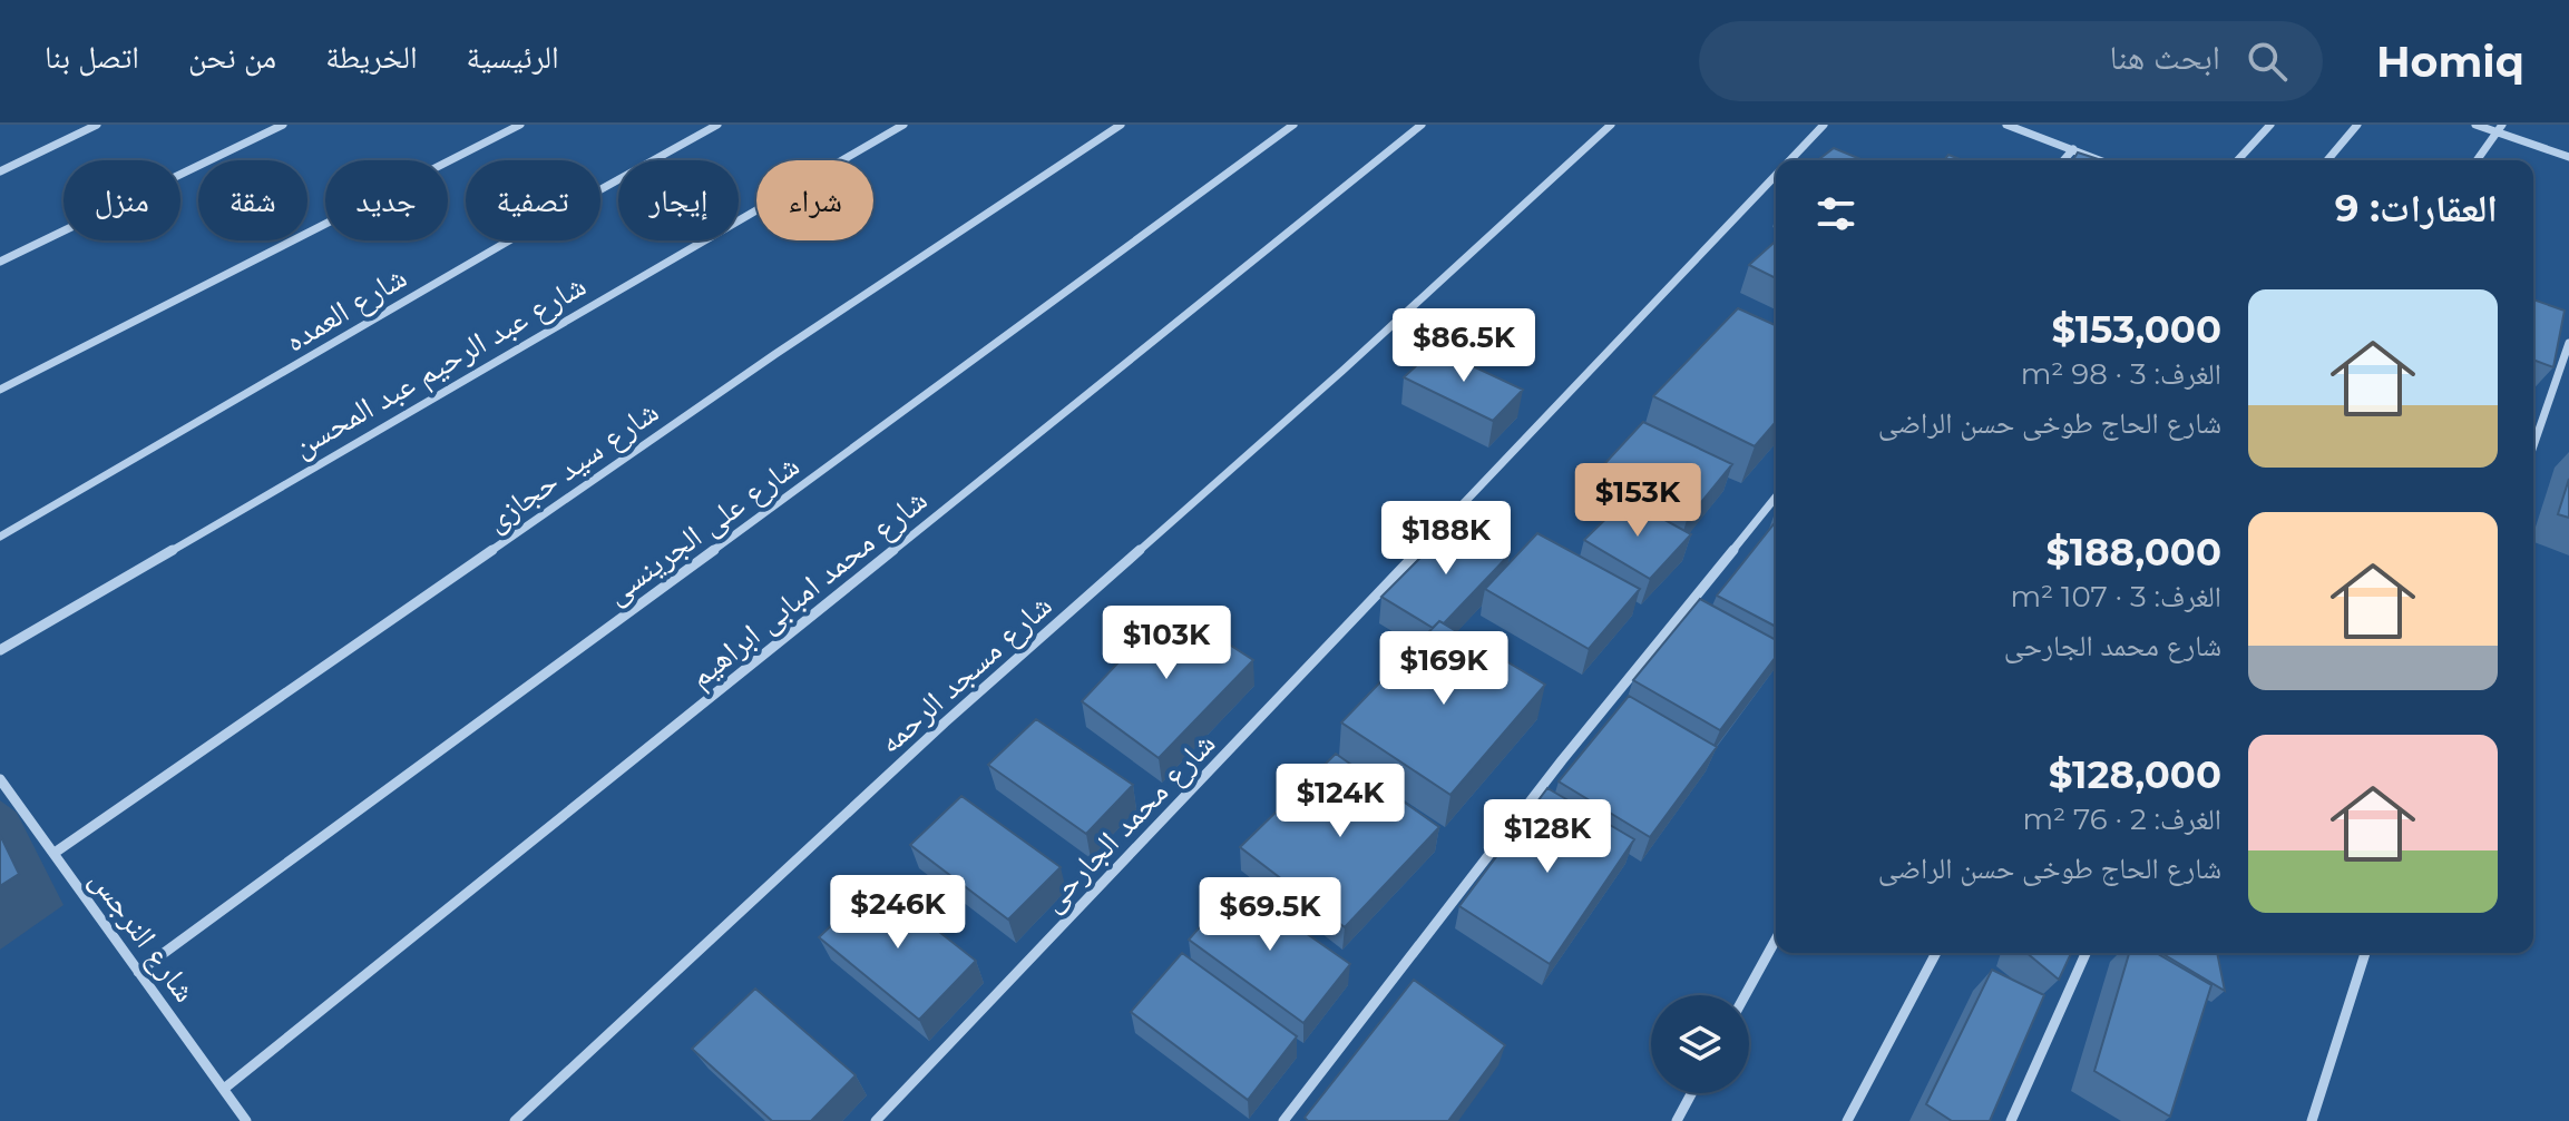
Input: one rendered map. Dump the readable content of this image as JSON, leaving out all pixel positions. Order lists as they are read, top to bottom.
{
  "streets": {
    "street": [
      "شارع العمده",
      "شارع عبد الرحيم عبد المحسن",
      "شارع سيد حجازى",
      "شارع على الجرينسى",
      "شارع محمد امبابى ابراهيم",
      "شارع مسجد الرحمه",
      "شارع محمد الجارحى",
      "شارع النرجس"
    ]
  },
  "crossings": [
    ["شارع سيد حجازى", "شارع النرجس"],
    ["شارع على الجرينسى", "شارع النرجس"],
    ["شارع محمد امبابى ابراهيم", "شارع النرجس"]
  ],
  "page": {
    "header": "Homiq",
    "search": "ابحث هنا",
    "nav": [
      "الرئيسية",
      "الخريطة",
      "من نحن",
      "اتصل بنا"
    ],
    "chip": [
      "شراء",
      "إيجار",
      "تصفية",
      "جديد",
      "شقة",
      "منزل"
    ],
    "heading": "العقارات: 9",
    "list": [
      {
        "name": "$153,000",
        "note": "الغرف: 3 · 98 m² · شارع الحاج طوخى حسن الراضى"
      },
      {
        "name": "$188,000",
        "note": "الغرف: 3 · 107 m² · شارع محمد الجارحى"
      },
      {
        "name": "$128,000",
        "note": "الغرف: 2 · 76 m² · شارع الحاج طوخى حسن الراضى"
      }
    ],
    "price": [
      "$86.5K",
      "$153K",
      "$188K",
      "$103K",
      "$169K",
      "$124K",
      "$128K",
      "$246K",
      "$69.5K"
    ]
  }
}
